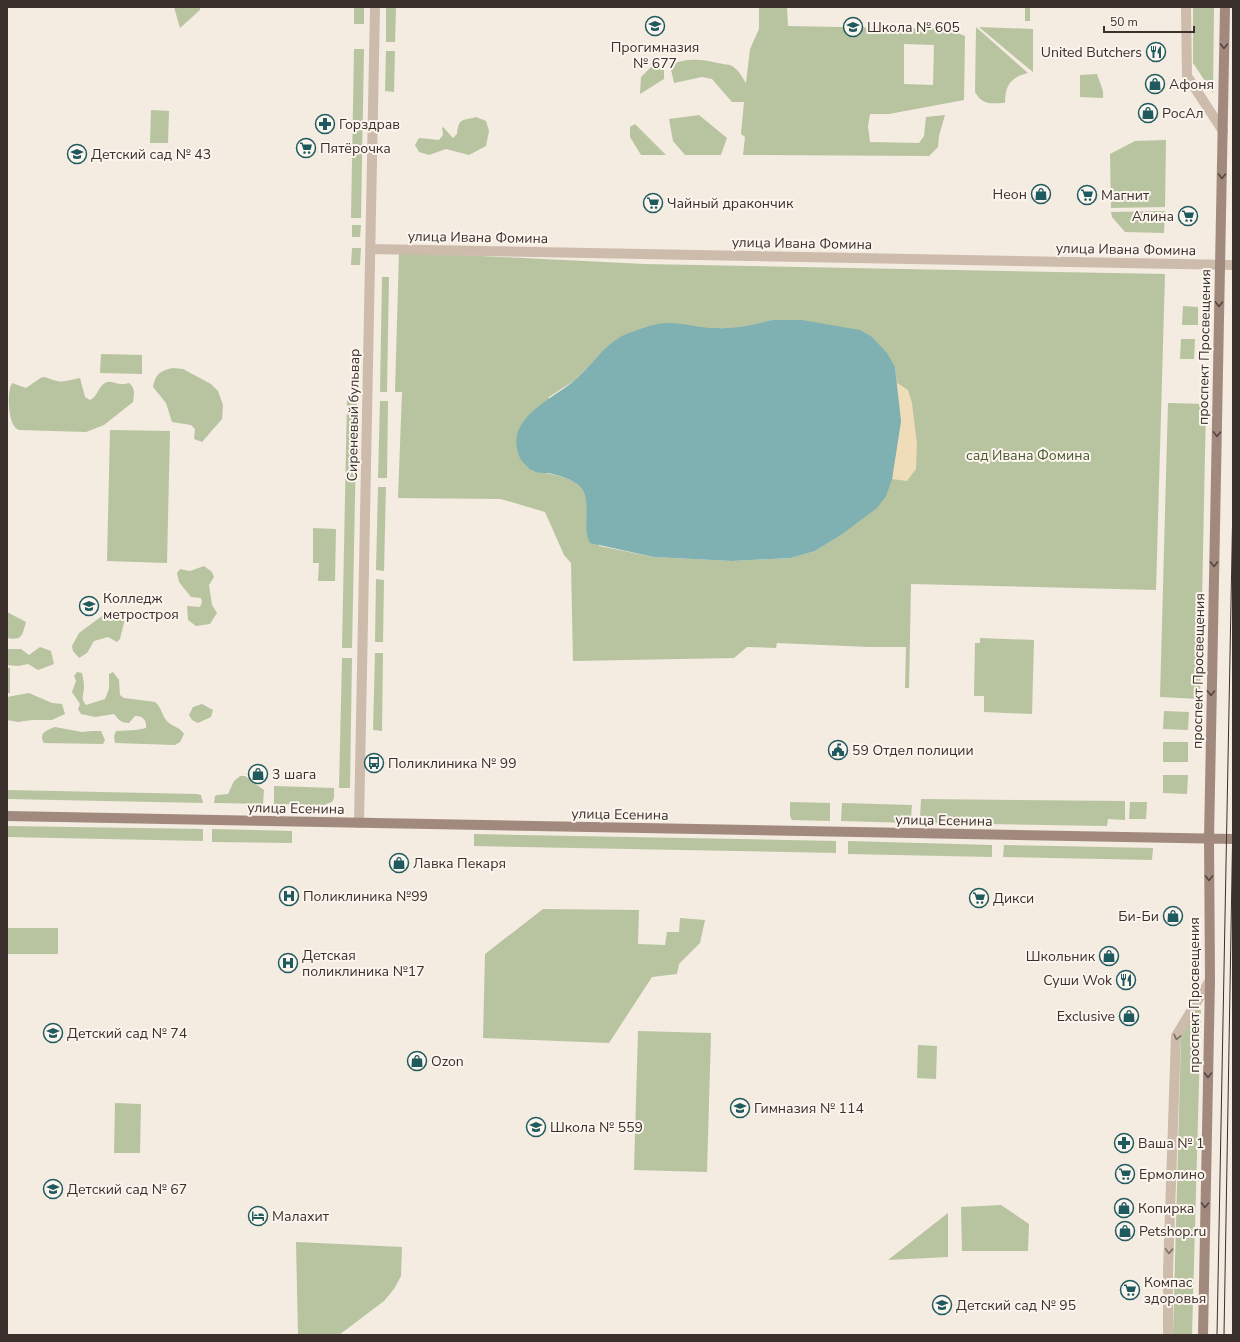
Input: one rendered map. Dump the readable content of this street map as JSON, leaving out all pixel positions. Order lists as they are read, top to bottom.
{
  "streets": {
    "main road": ["проспект Просвещения", "улица Есенина"],
    "street": ["улица Ивана Фомина", "Сиреневый бульвар"]
  },
  "crossings": [
    ["улица Ивана Фомина", "проспект Просвещения"],
    ["улица Ивана Фомина", "Сиреневый бульвар"],
    ["проспект Просвещения", "улица Есенина"],
    ["Сиреневый бульвар", "улица Есенина"]
  ],
  "one_way": ["проспект Просвещения"],
  "parks": ["сад Ивана Фомина"],
  "places": {
    "school or university": [
      "Прогимназия № 677",
      "Школа № 605",
      "Детский сад № 43",
      "Колледж метростроя",
      "Детский сад № 74",
      "Гимназия № 114",
      "Школа № 559",
      "Детский сад № 67",
      "Детский сад № 95"
    ],
    "restaurant": ["United Butchers", "Суши Wok"],
    "shop": [
      "Афоня",
      "РосАл",
      "Неон",
      "3 шага",
      "Лавка Пекаря",
      "Би-Би",
      "Школьник",
      "Exclusive",
      "Ozon",
      "Копирка",
      "Petshop.ru"
    ],
    "pharmacy": ["Горздрав", "Ваша № 1"],
    "supermarket": [
      "Пятёрочка",
      "Магнит",
      "Чайный дракончик",
      "Алина",
      "Дикси",
      "Ермолино",
      "Компас здоровья"
    ],
    "public building": ["59 Отдел полиции"],
    "bus stop": ["Поликлиника № 99"],
    "hospital": ["Поликлиника №99", "Детская поликлиника №17"],
    "hotel": ["Малахит"]
  },
  "scale_bar": "50 m"
}
